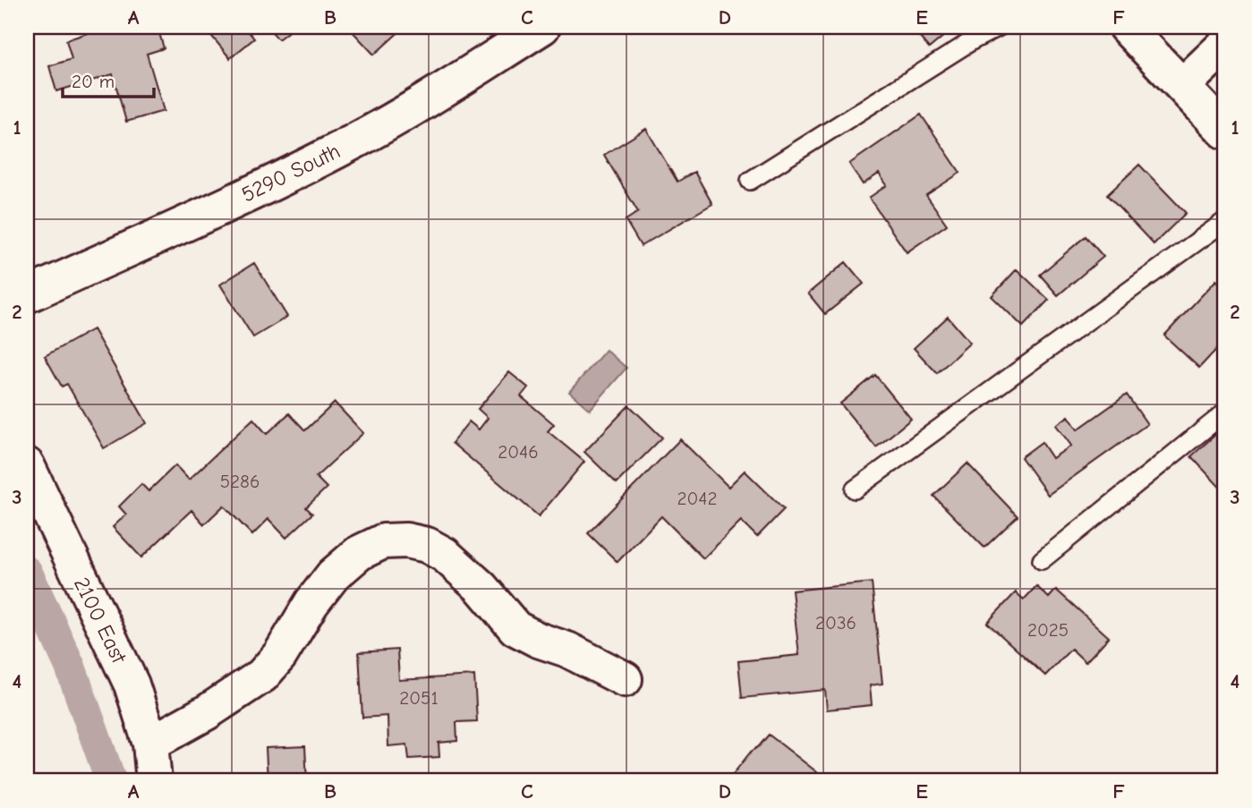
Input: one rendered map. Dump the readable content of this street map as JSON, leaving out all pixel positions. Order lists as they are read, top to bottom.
{
  "streets": {
    "street": ["5290 South", "2100 East"]
  },
  "house_numbers": [
    "2046",
    "5286",
    "2042",
    "2036",
    "2025",
    "2051"
  ],
  "scale_bar": "20 m",
  "grid": {
    "columns": [
      "A",
      "B",
      "C",
      "D",
      "E",
      "F"
    ],
    "rows": [
      "1",
      "2",
      "3",
      "4"
    ]
  }
}
